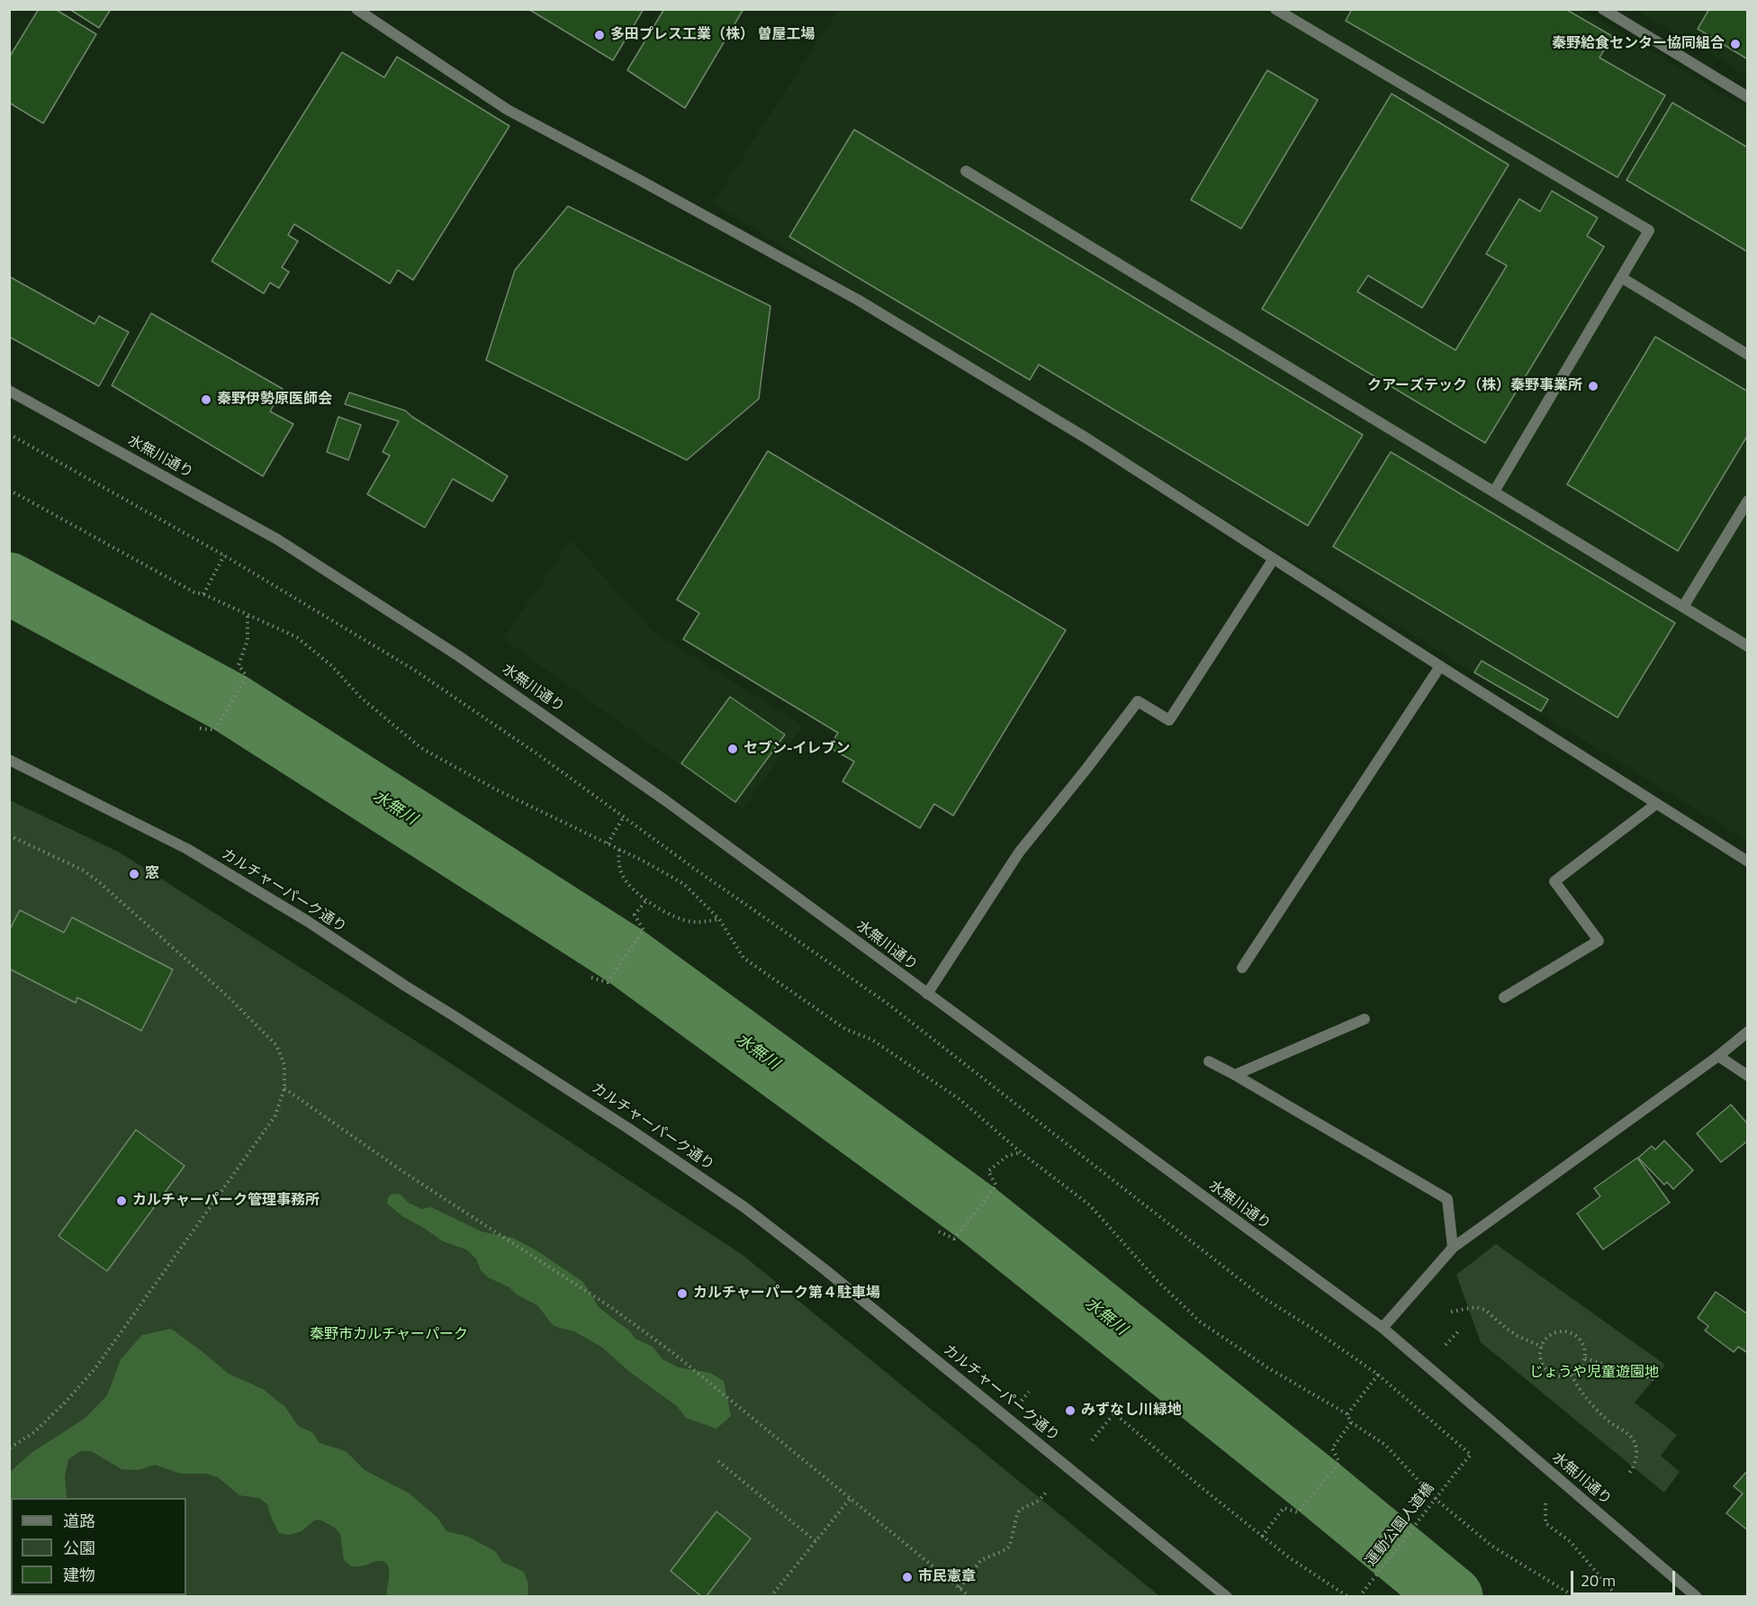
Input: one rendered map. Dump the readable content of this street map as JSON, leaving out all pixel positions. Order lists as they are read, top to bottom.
{
  "streets": {
    "street": ["水無川通り", "カルチャーパーク通り"],
    "path": ["運動公園人道橋"]
  },
  "water": ["水無川"],
  "parks": ["秦野市カルチャーパーク", "じょうや児童遊園地"],
  "places": [
    "多田プレス工業（株） 曽屋工場",
    "秦野給食センター協同組合",
    "クアーズテック（株）秦野事業所",
    "秦野伊勢原医師会",
    "セブン-イレブン",
    "窓",
    "カルチャーパーク管理事務所",
    "カルチャーパーク第４駐車場",
    "みずなし川緑地",
    "市民憲章"
  ],
  "legend": ["道路", "公園", "建物"],
  "scale_bar": "20 m"
}
